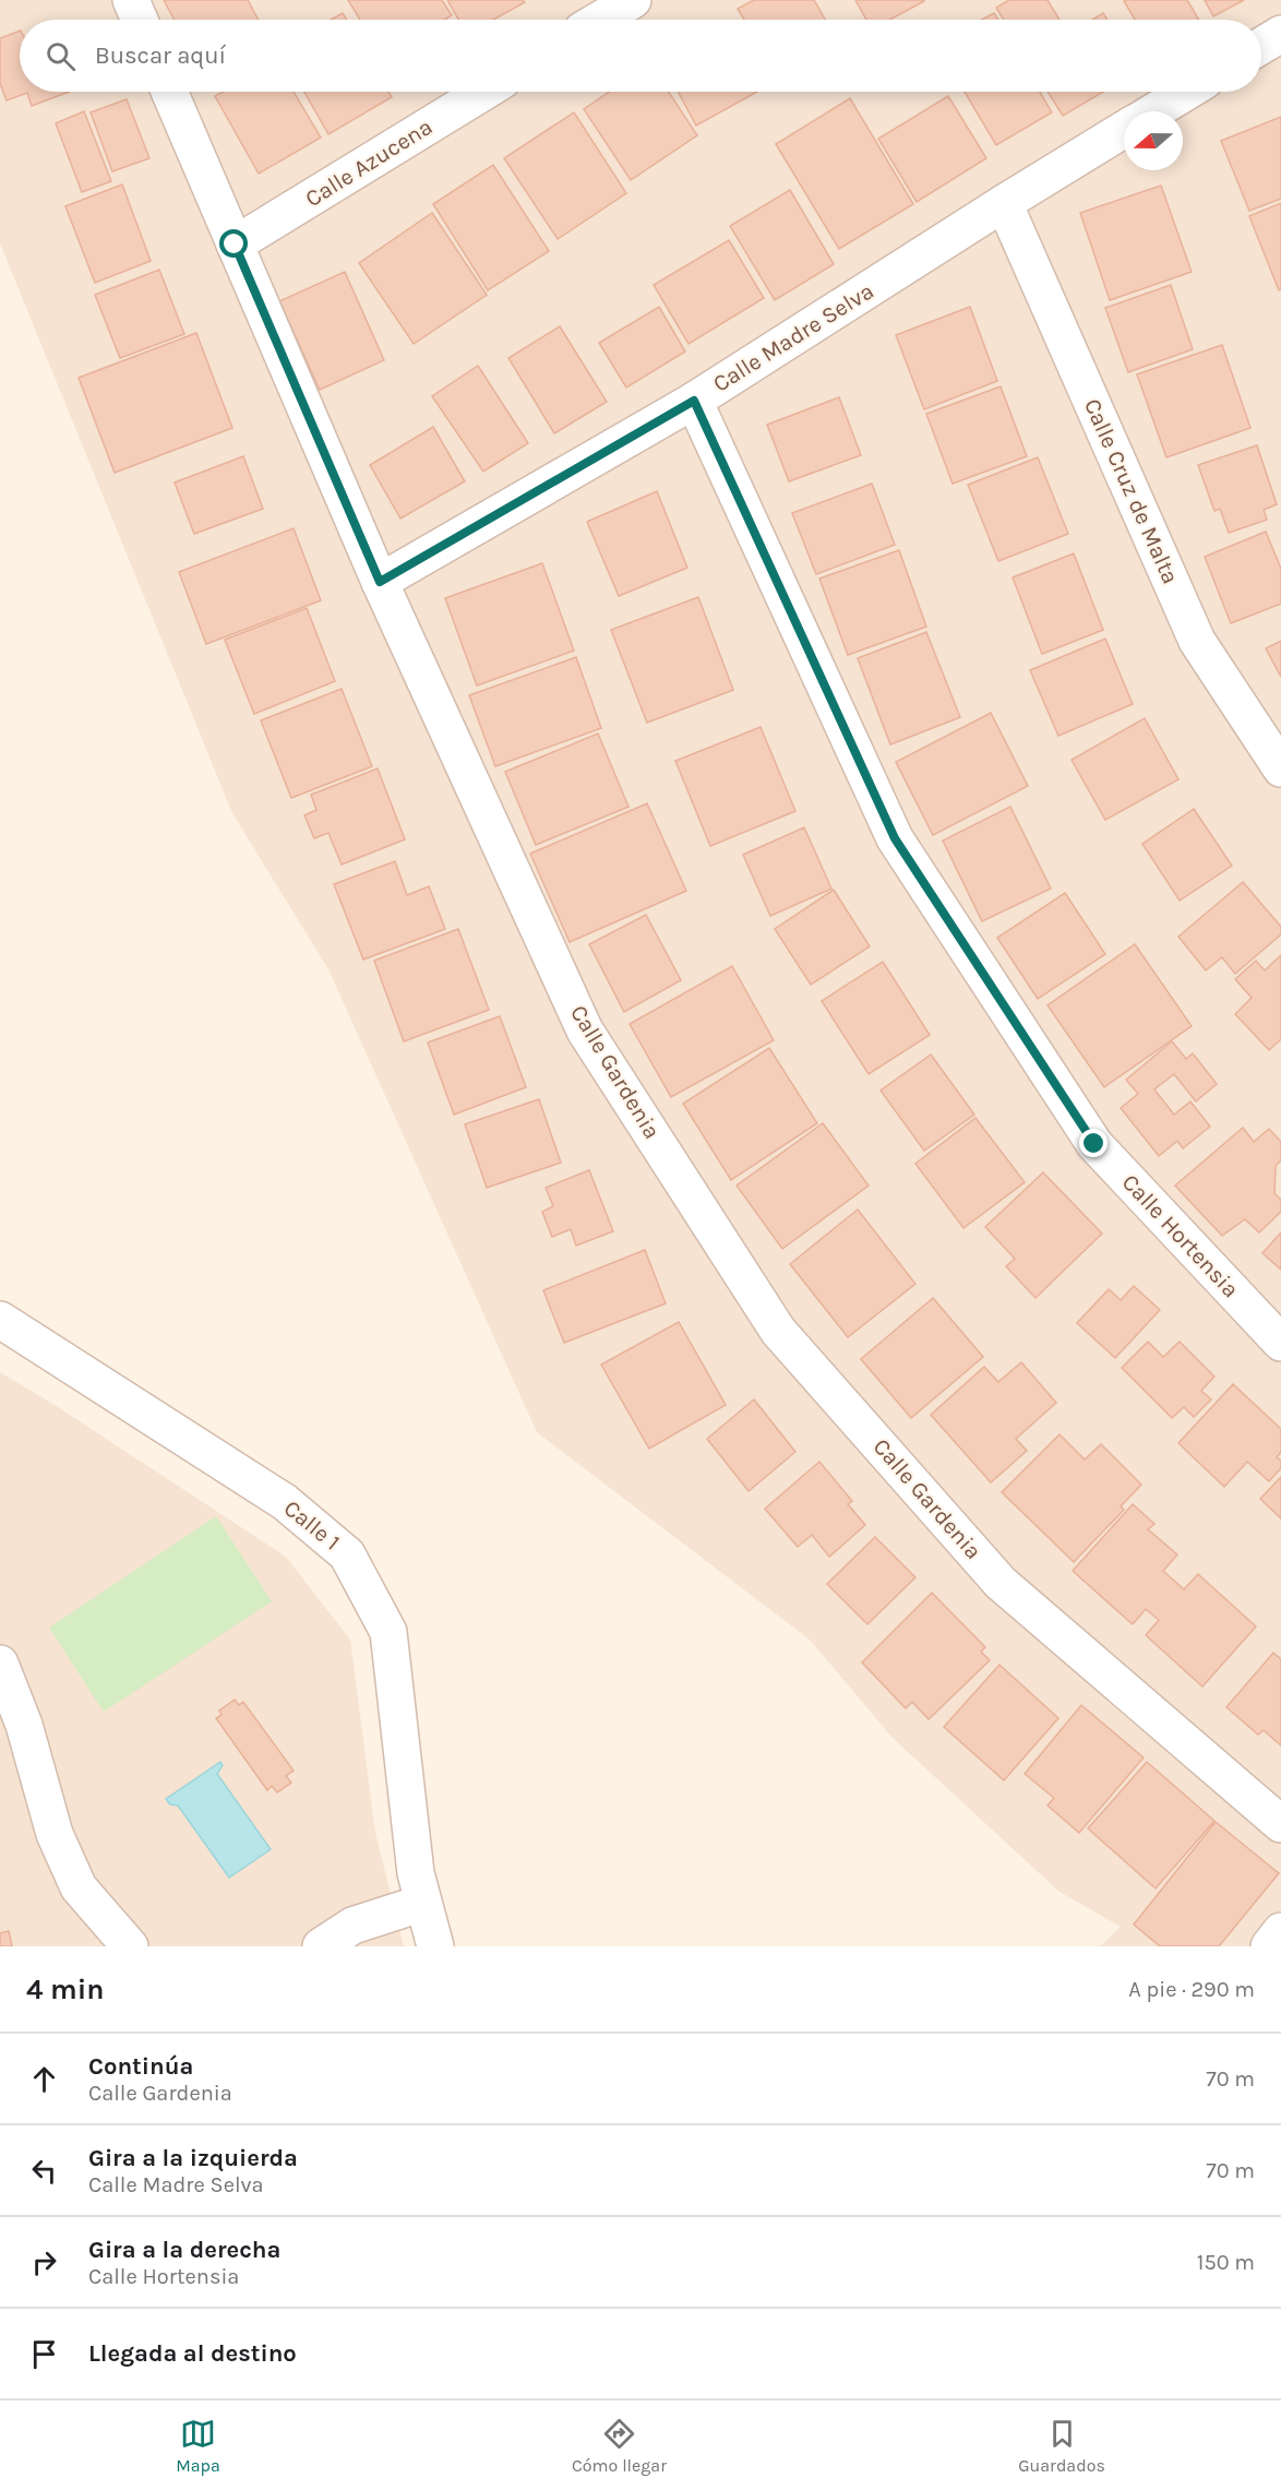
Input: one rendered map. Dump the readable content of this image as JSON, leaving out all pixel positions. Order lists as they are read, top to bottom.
{
  "streets": {
    "street": [
      "Calle Azucena",
      "Calle Madre Selva",
      "Calle Cruz de Malta",
      "Calle Gardenia",
      "Calle Hortensia",
      "Calle 1"
    ]
  },
  "crossings": [
    ["Calle Azucena", "Calle Gardenia"],
    ["Calle Madre Selva", "Calle Cruz de Malta"],
    ["Calle Madre Selva", "Calle Gardenia"],
    ["Calle Madre Selva", "Calle Hortensia"]
  ],
  "north": "left",
  "page": {
    "search": "Buscar aquí",
    "heading": ["4 min", "A pie · 290 m"],
    "list": [
      ["Continúa", "Calle Gardenia", "70 m"],
      ["Gira a la izquierda", "Calle Madre Selva", "70 m"],
      ["Gira a la derecha", "Calle Hortensia", "150 m"],
      "Llegada al destino"
    ],
    "nav": ["Mapa", "Cómo llegar", "Guardados"]
  }
}
